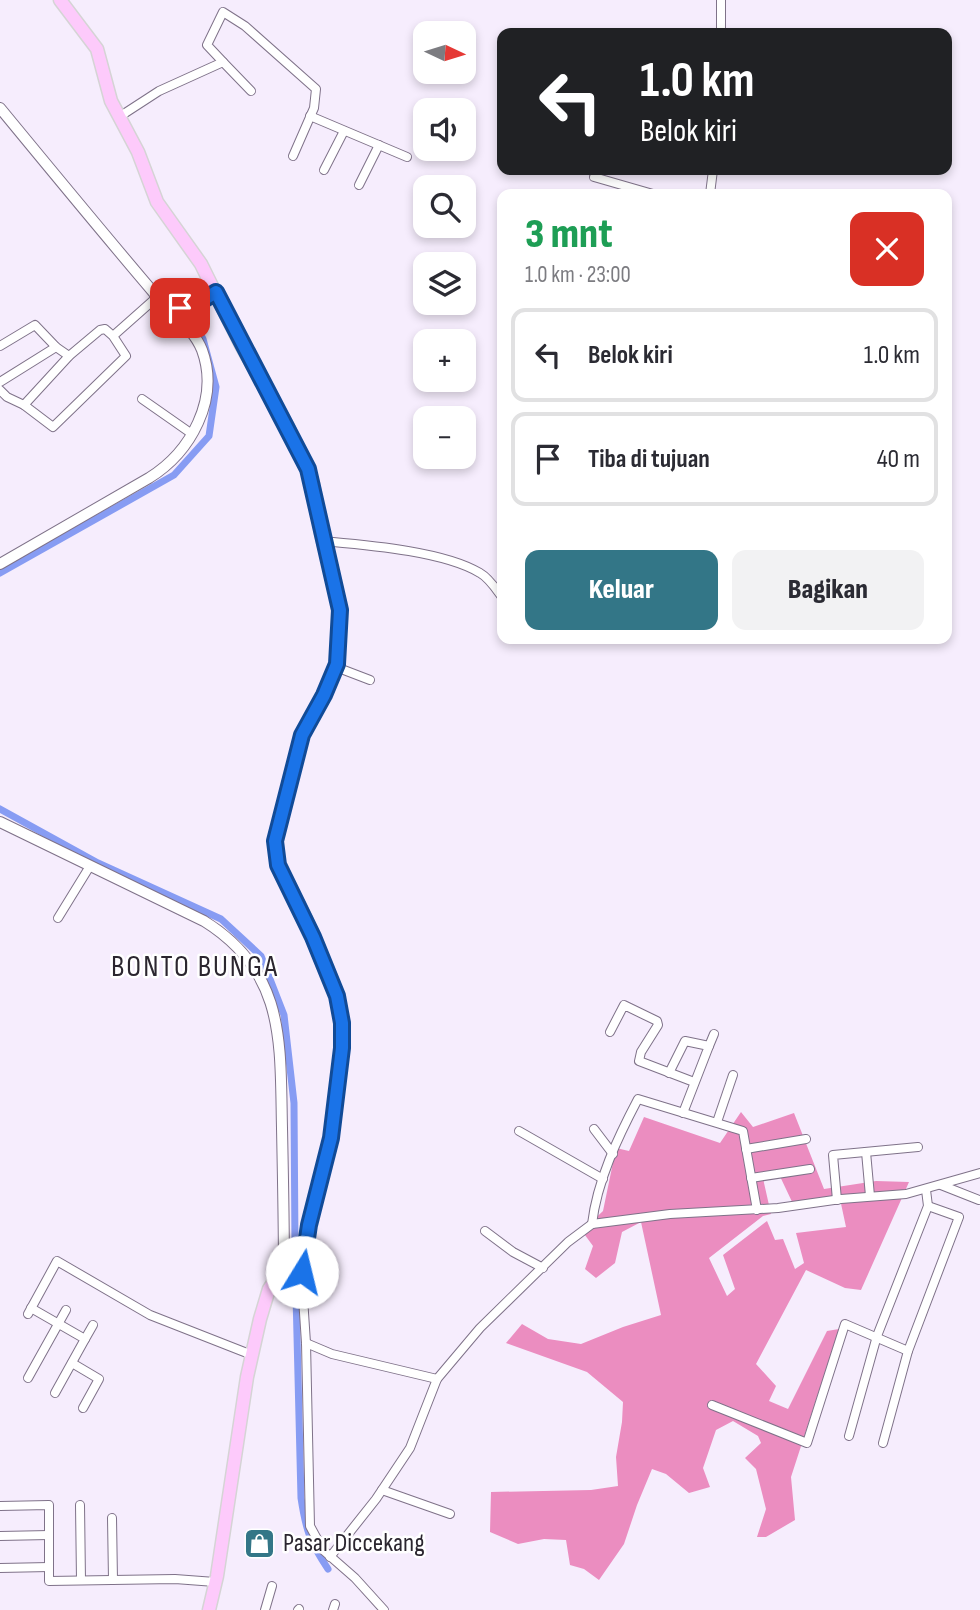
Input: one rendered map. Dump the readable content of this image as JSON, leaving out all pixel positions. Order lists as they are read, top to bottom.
{
  "districts": ["BONTO BUNGA"],
  "places": {
    "shop": ["Pasar Diccekang"]
  },
  "north": "right",
  "page": {
    "map_buttons": ["+", "−"],
    "turn": ["1.0 km", "Belok kiri"],
    "heading": ["3 mnt", "1.0 km · 23:00"],
    "list": [
      {
        "name": "Belok kiri",
        "value": "1.0 km"
      },
      {
        "name": "Tiba di tujuan",
        "value": "40 m"
      }
    ],
    "buttons": ["Keluar", "Bagikan"]
  }
}
